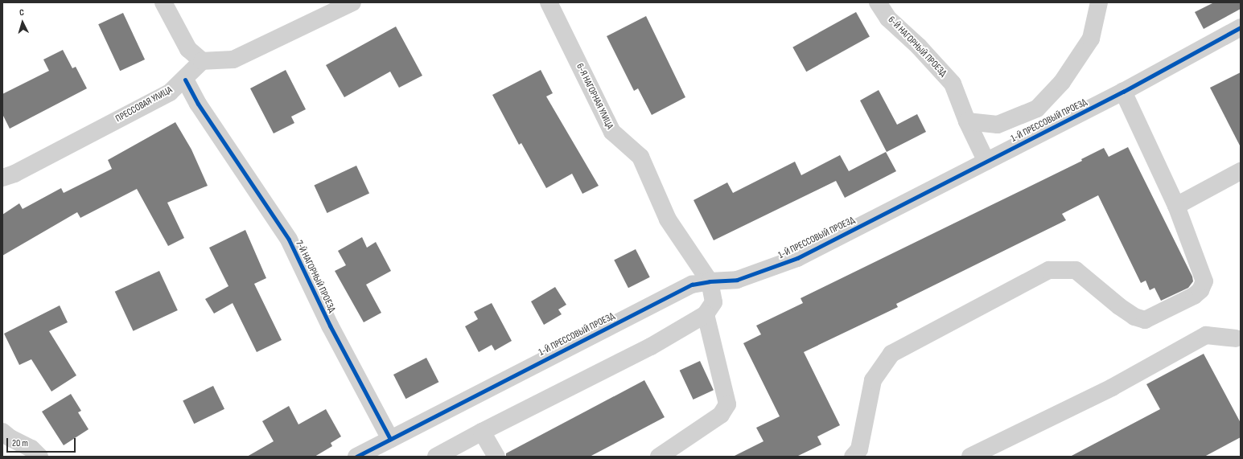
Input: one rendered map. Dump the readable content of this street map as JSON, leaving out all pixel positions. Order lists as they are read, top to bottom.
{
  "streets": {
    "street": [
      "6-Й НАГОРНЫЙ ПРОЕЗД",
      "6-Я НАГОРНАЯ УЛИЦА",
      "ПРЕССОВАЯ УЛИЦА",
      "1-Й ПРЕССОВЫЙ ПРОЕЗД",
      "7-Й НАГОРНЫЙ ПРОЕЗД"
    ]
  },
  "crossings": [
    ["6-Й НАГОРНЫЙ ПРОЕЗД", "1-Й ПРЕССОВЫЙ ПРОЕЗД"],
    ["6-Я НАГОРНАЯ УЛИЦА", "1-Й ПРЕССОВЫЙ ПРОЕЗД"],
    ["ПРЕССОВАЯ УЛИЦА", "7-Й НАГОРНЫЙ ПРОЕЗД"],
    ["1-Й ПРЕССОВЫЙ ПРОЕЗД", "7-Й НАГОРНЫЙ ПРОЕЗД"]
  ],
  "scale_bar": "20 m",
  "north": "top"
}
